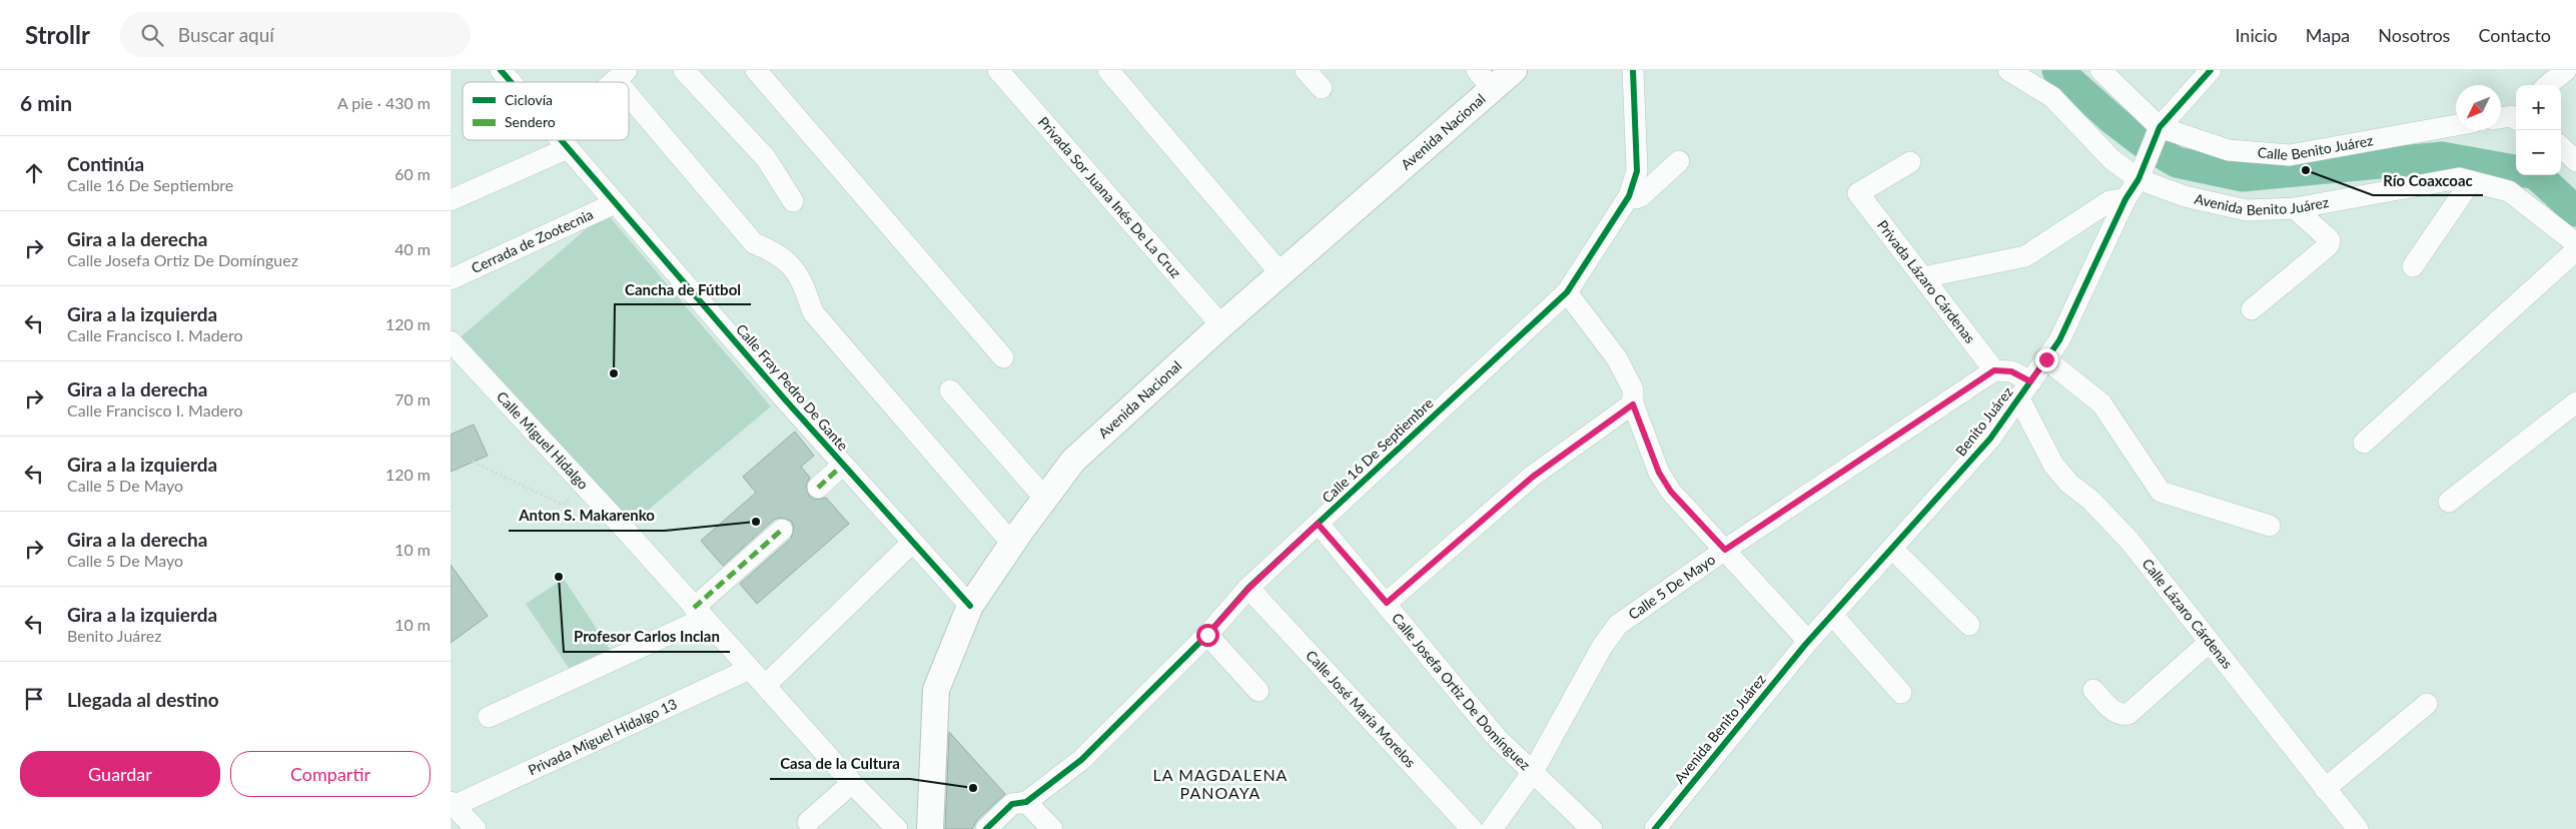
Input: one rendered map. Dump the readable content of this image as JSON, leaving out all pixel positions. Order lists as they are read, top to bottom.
{
  "streets": {
    "main road": ["Avenida Nacional"],
    "street": [
      "Calle Benito Juárez",
      "Privada Sor Juana Inés De La Cruz",
      "Avenida Benito Juárez",
      "Cerrada de Zootecnia",
      "Privada Lázaro Cárdenas",
      "Calle Fray Pedro De Gante",
      "Benito Juárez",
      "Calle Miguel Hidalgo",
      "Calle 16 De Septiembre",
      "Calle 5 De Mayo",
      "Calle Lázaro Cárdenas",
      "Calle Josefa Ortiz De Domínguez",
      "Calle José María Morelos",
      "Privada Miguel Hidalgo 13"
    ]
  },
  "crossings": [
    ["Avenida Nacional", "Privada Sor Juana Inés De La Cruz"],
    ["Avenida Nacional", "Calle Fray Pedro De Gante"],
    ["Calle Benito Juárez", "Benito Juárez"],
    ["Avenida Benito Juárez", "Benito Juárez"],
    ["Cerrada de Zootecnia", "Calle Fray Pedro De Gante"],
    ["Privada Lázaro Cárdenas", "Calle 5 De Mayo"],
    ["Benito Juárez", "Calle Lázaro Cárdenas"],
    ["Calle Miguel Hidalgo", "Privada Miguel Hidalgo 13"],
    ["Calle 16 De Septiembre", "Calle Josefa Ortiz De Domínguez"],
    ["Calle 16 De Septiembre", "Calle José María Morelos"],
    ["Calle 5 De Mayo", "Calle Josefa Ortiz De Domínguez"]
  ],
  "districts": ["LA MAGDALENA PANOAYA"],
  "places": [
    "Río Coaxcoac",
    "Cancha de Fútbol",
    "Anton S. Makarenko",
    "Profesor Carlos Inclan",
    "Casa de la Cultura"
  ],
  "legend": ["Ciclovía", "Sendero"],
  "north": "bottom left",
  "page": {
    "header": "Strollr",
    "search": "Buscar aquí",
    "nav": [
      "Inicio",
      "Mapa",
      "Nosotros",
      "Contacto"
    ],
    "heading": ["6 min", "A pie · 430 m"],
    "map_buttons": ["+", "−"],
    "list": [
      ["Continúa", "Calle 16 De Septiembre", "60 m"],
      ["Gira a la derecha", "Calle Josefa Ortiz De Domínguez", "40 m"],
      ["Gira a la izquierda", "Calle Francisco I. Madero", "120 m"],
      ["Gira a la derecha", "Calle Francisco I. Madero", "70 m"],
      ["Gira a la izquierda", "Calle 5 De Mayo", "120 m"],
      ["Gira a la derecha", "Calle 5 De Mayo", "10 m"],
      ["Gira a la izquierda", "Benito Juárez", "10 m"],
      "Llegada al destino"
    ],
    "buttons": ["Guardar", "Compartir"]
  }
}
